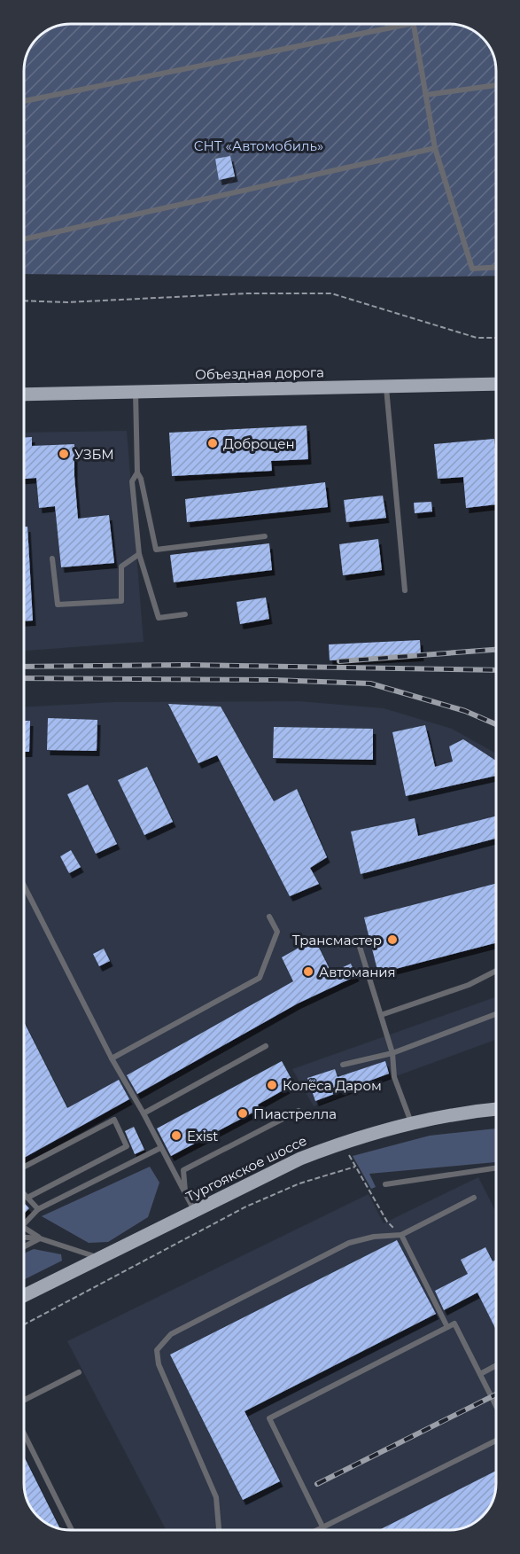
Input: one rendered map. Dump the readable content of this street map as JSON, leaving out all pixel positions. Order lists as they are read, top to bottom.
{
  "streets": {
    "main road": ["Объездная дорога", "Тургоякское шоссе"]
  },
  "parks": ["СНТ «Автомобиль»"],
  "places": [
    "Доброцен",
    "УЗБМ",
    "Трансмастер",
    "Автомания",
    "Колёса Даром",
    "Пиастрелла",
    "Exist"
  ]
}
